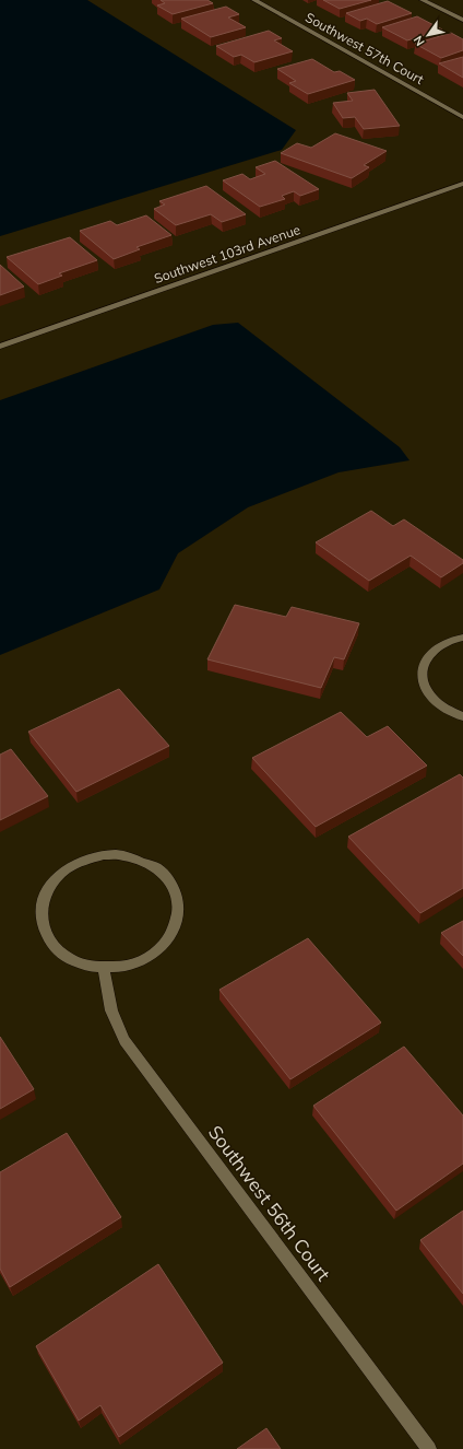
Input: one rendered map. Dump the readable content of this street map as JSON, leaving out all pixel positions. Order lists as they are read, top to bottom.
{
  "streets": {
    "street": ["Southwest 57th Court", "Southwest 103rd Avenue", "Southwest 56th Court"]
  },
  "north": "bottom left"
}
